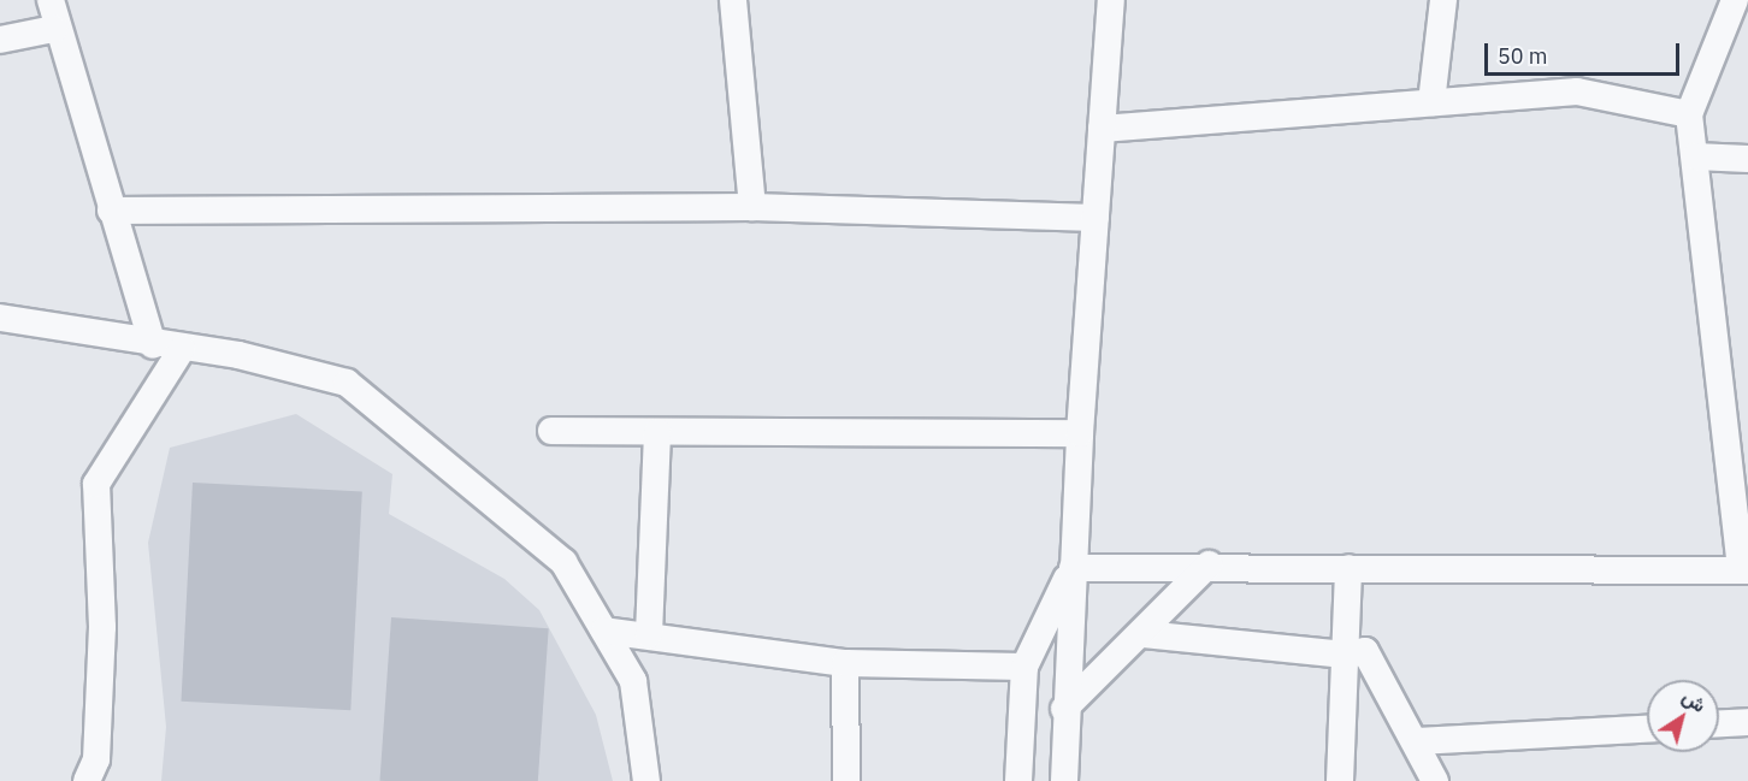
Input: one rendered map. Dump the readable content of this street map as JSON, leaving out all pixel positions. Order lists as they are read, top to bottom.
{
  "scale_bar": "50 m",
  "north": "top right"
}
